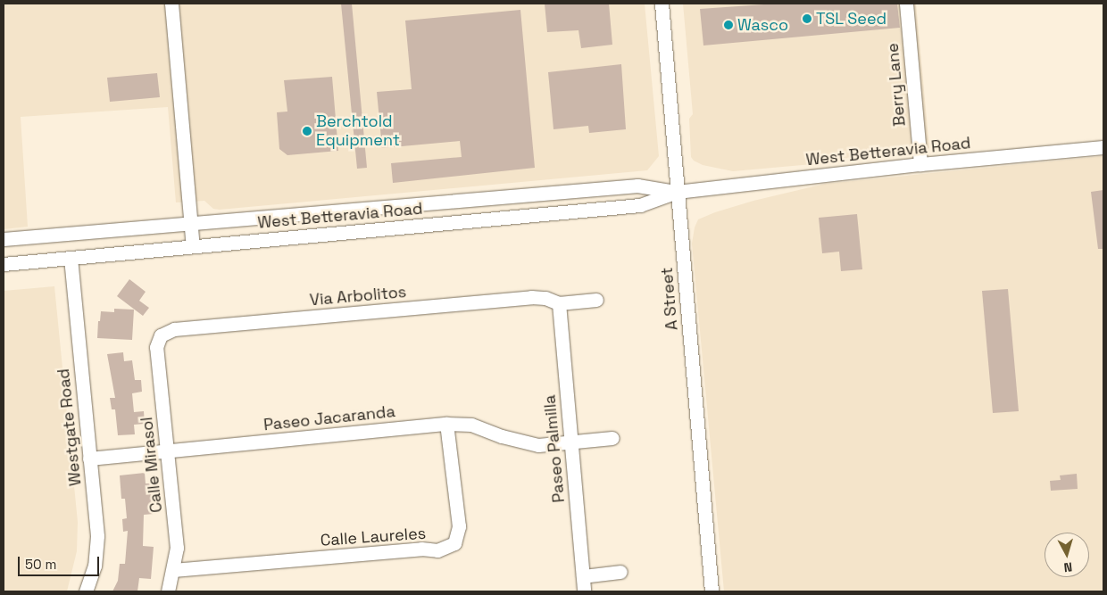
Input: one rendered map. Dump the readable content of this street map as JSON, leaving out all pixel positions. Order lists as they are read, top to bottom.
{
  "streets": {
    "street": [
      "Berry Lane",
      "West Betteravia Road",
      "Via Arbolitos",
      "A Street",
      "Paseo Jacaranda",
      "Westgate Road",
      "Paseo Palmilla",
      "Calle Mirasol",
      "Calle Laureles"
    ]
  },
  "crossings": [
    ["Berry Lane", "West Betteravia Road"],
    ["West Betteravia Road", "A Street"],
    ["West Betteravia Road", "Westgate Road"],
    ["Via Arbolitos", "Paseo Palmilla"],
    ["Via Arbolitos", "Calle Mirasol"],
    ["Paseo Jacaranda", "Westgate Road"],
    ["Paseo Jacaranda", "Paseo Palmilla"],
    ["Paseo Jacaranda", "Calle Mirasol"],
    ["Paseo Jacaranda", "Calle Laureles"],
    ["Calle Mirasol", "Calle Laureles"]
  ],
  "places": ["TSL Seed", "Wasco", "Berchtold Equipment"],
  "scale_bar": "50 m",
  "north": "bottom"
}
